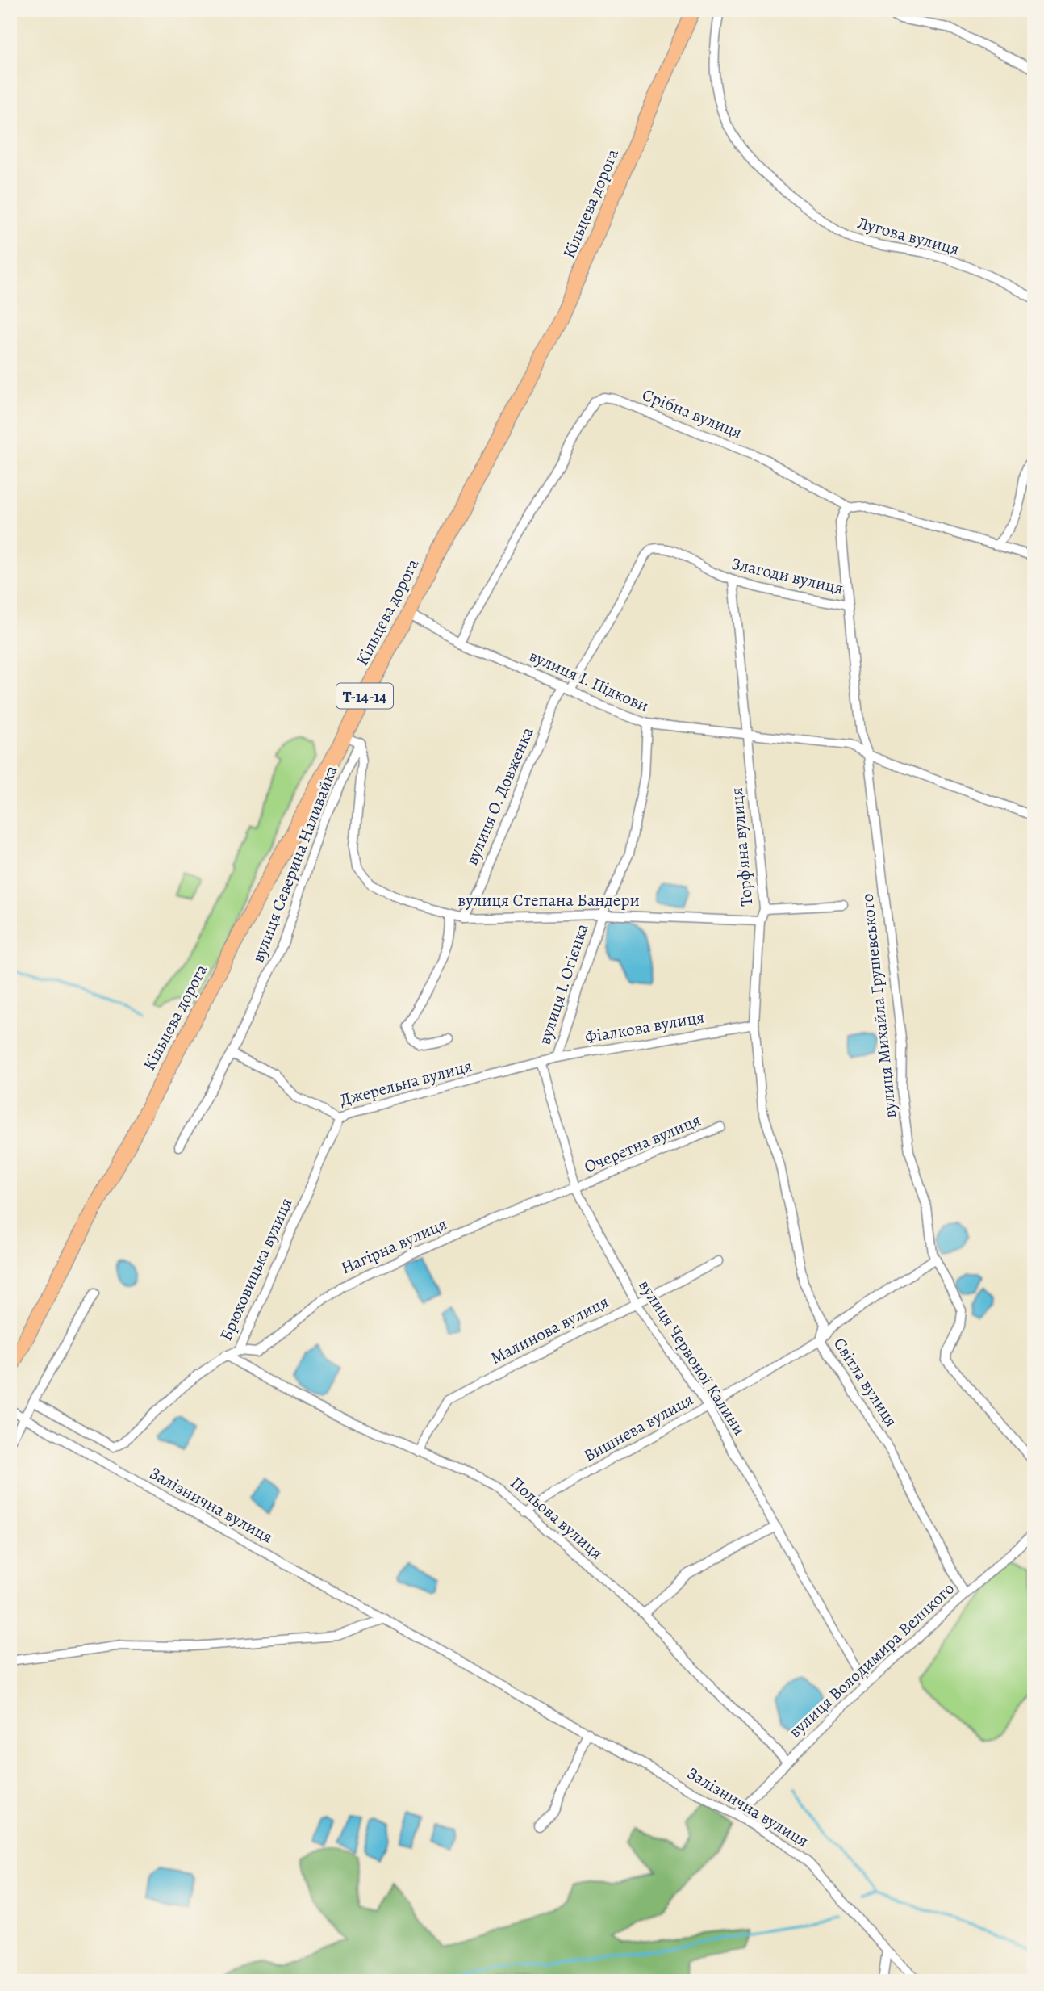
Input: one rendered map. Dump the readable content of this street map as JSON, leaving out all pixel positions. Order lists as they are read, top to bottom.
{
  "streets": {
    "highway": ["Кільцева дорога", "Т-14-14"],
    "street": [
      "Лугова вулиця",
      "Срібна вулиця",
      "Злагоди вулиця",
      "вулиця І. Підкови",
      "вулиця О. Довженка",
      "Торф'яна вулиця",
      "вулиця Северина Наливайка",
      "вулиця Степана Бандери",
      "вулиця І. Огієнка",
      "вулиця Михайла Грушевського",
      "Фіалкова вулиця",
      "Джерельна вулиця",
      "Очеретна вулиця",
      "Нагірна вулиця",
      "Брюховицька вулиця",
      "Малинова вулиця",
      "вулиця Червоної Калини",
      "Світла вулиця",
      "Вишнева вулиця",
      "Залізнична вулиця",
      "Польова вулиця",
      "вулиця Володимира Великого"
    ]
  },
  "crossings": [
    ["Кільцева дорога", "вулиця І. Підкови"],
    ["Срібна вулиця", "вулиця І. Підкови"],
    ["Срібна вулиця", "вулиця Михайла Грушевського"],
    ["Злагоди вулиця", "вулиця І. Підкови"],
    ["Злагоди вулиця", "вулиця О. Довженка"],
    ["Злагоди вулиця", "Торф'яна вулиця"],
    ["Злагоди вулиця", "вулиця Михайла Грушевського"],
    ["вулиця І. Підкови", "вулиця О. Довженка"],
    ["вулиця І. Підкови", "Торф'яна вулиця"],
    ["вулиця І. Підкови", "вулиця І. Огієнка"],
    ["вулиця І. Підкови", "вулиця Михайла Грушевського"],
    ["вулиця О. Довженка", "вулиця Степана Бандери"],
    ["Торф'яна вулиця", "вулиця Степана Бандери"],
    ["Торф'яна вулиця", "Фіалкова вулиця"],
    ["Торф'яна вулиця", "Світла вулиця"],
    ["вулиця Северина Наливайка", "вулиця Степана Бандери"],
    ["вулиця Северина Наливайка", "Джерельна вулиця"],
    ["вулиця Степана Бандери", "вулиця І. Огієнка"],
    ["вулиця І. Огієнка", "Фіалкова вулиця"],
    ["вулиця Михайла Грушевського", "Вишнева вулиця"],
    ["Фіалкова вулиця", "Джерельна вулиця"],
    ["Фіалкова вулиця", "вулиця Червоної Калини"],
    ["Джерельна вулиця", "Брюховицька вулиця"],
    ["Джерельна вулиця", "вулиця Червоної Калини"],
    ["Очеретна вулиця", "Нагірна вулиця"],
    ["Очеретна вулиця", "вулиця Червоної Калини"],
    ["Нагірна вулиця", "Брюховицька вулиця"],
    ["Нагірна вулиця", "вулиця Червоної Калини"],
    ["Брюховицька вулиця", "Польова вулиця"],
    ["Малинова вулиця", "вулиця Червоної Калини"],
    ["Малинова вулиця", "Польова вулиця"],
    ["вулиця Червоної Калини", "Вишнева вулиця"],
    ["вулиця Червоної Калини", "вулиця Володимира Великого"],
    ["Світла вулиця", "Вишнева вулиця"],
    ["Світла вулиця", "вулиця Володимира Великого"],
    ["Вишнева вулиця", "Польова вулиця"],
    ["Залізнична вулиця", "вулиця Володимира Великого"],
    ["Польова вулиця", "вулиця Володимира Великого"]
  ]
}
